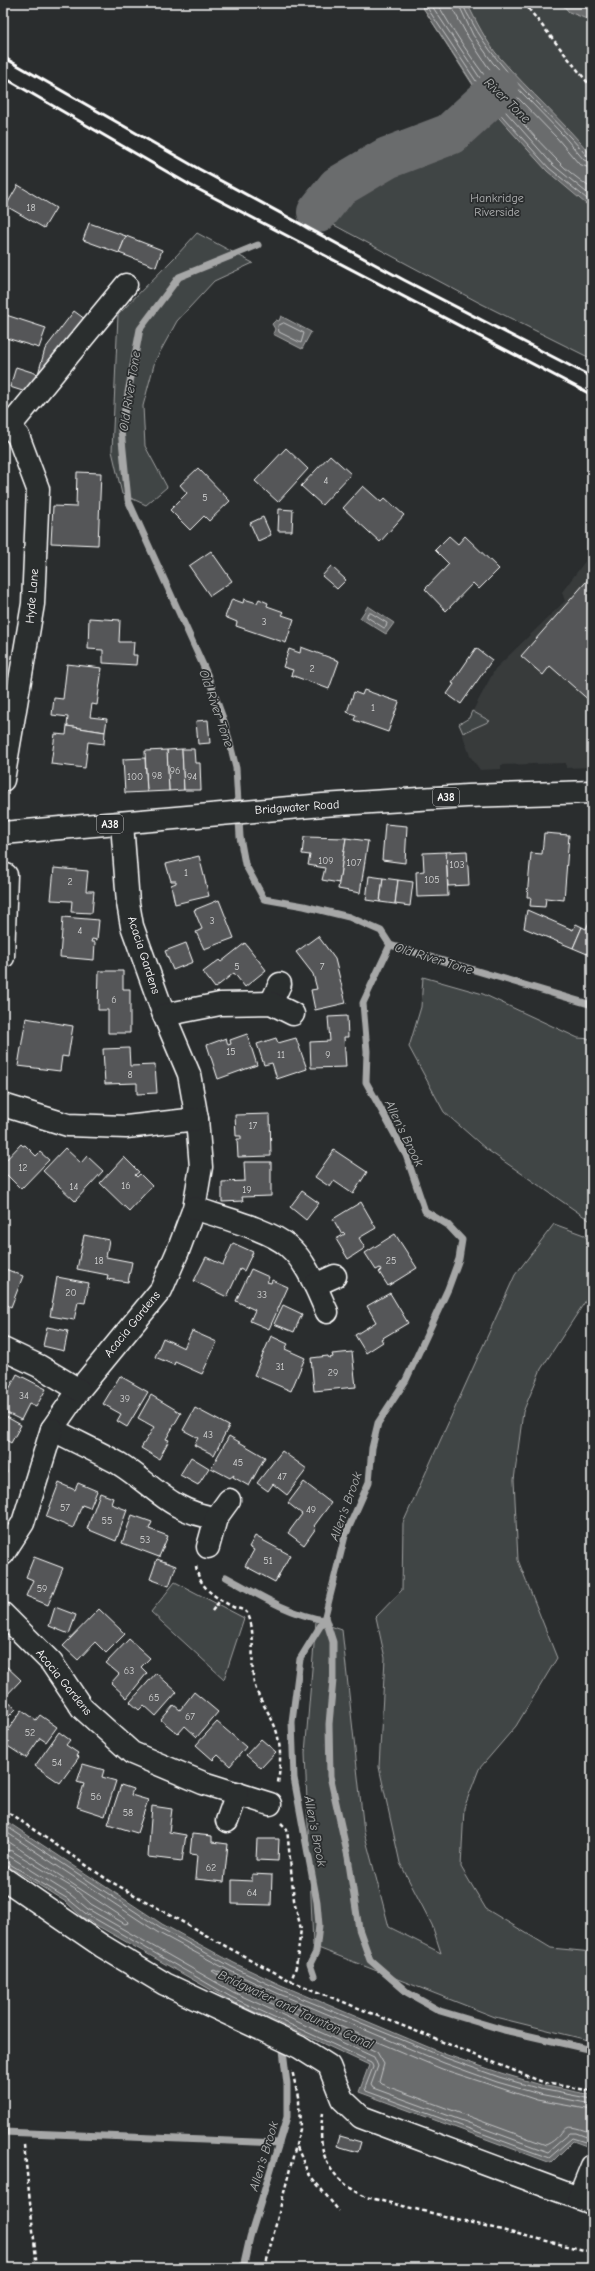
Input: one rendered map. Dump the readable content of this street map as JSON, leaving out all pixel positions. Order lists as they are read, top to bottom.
{
  "streets": {
    "street": [
      "Hyde Lane",
      "A38",
      "Bridgwater Road",
      "Acacia Gardens"
    ]
  },
  "crossings": [
    ["Bridgwater Road", "Acacia Gardens"]
  ],
  "water": [
    "River Tone",
    "Old River Tone",
    "Allen's Brook",
    "Bridgwater and Taunton Canal"
  ],
  "parks": ["Hankridge Riverside"],
  "house_numbers": [
    "18",
    "4",
    "5",
    "3",
    "2",
    "1",
    "96",
    "98",
    "100",
    "94",
    "109",
    "107",
    "103",
    "1",
    "105",
    "2",
    "3",
    "4",
    "5",
    "7",
    "6",
    "15",
    "11",
    "9",
    "8",
    "17",
    "12",
    "16",
    "14",
    "19",
    "18",
    "25",
    "20",
    "33",
    "31",
    "29",
    "34",
    "39",
    "43",
    "45",
    "47",
    "57",
    "49",
    "55",
    "53",
    "51",
    "59",
    "63",
    "65",
    "67",
    "52",
    "54",
    "56",
    "58",
    "62",
    "64"
  ]
}
